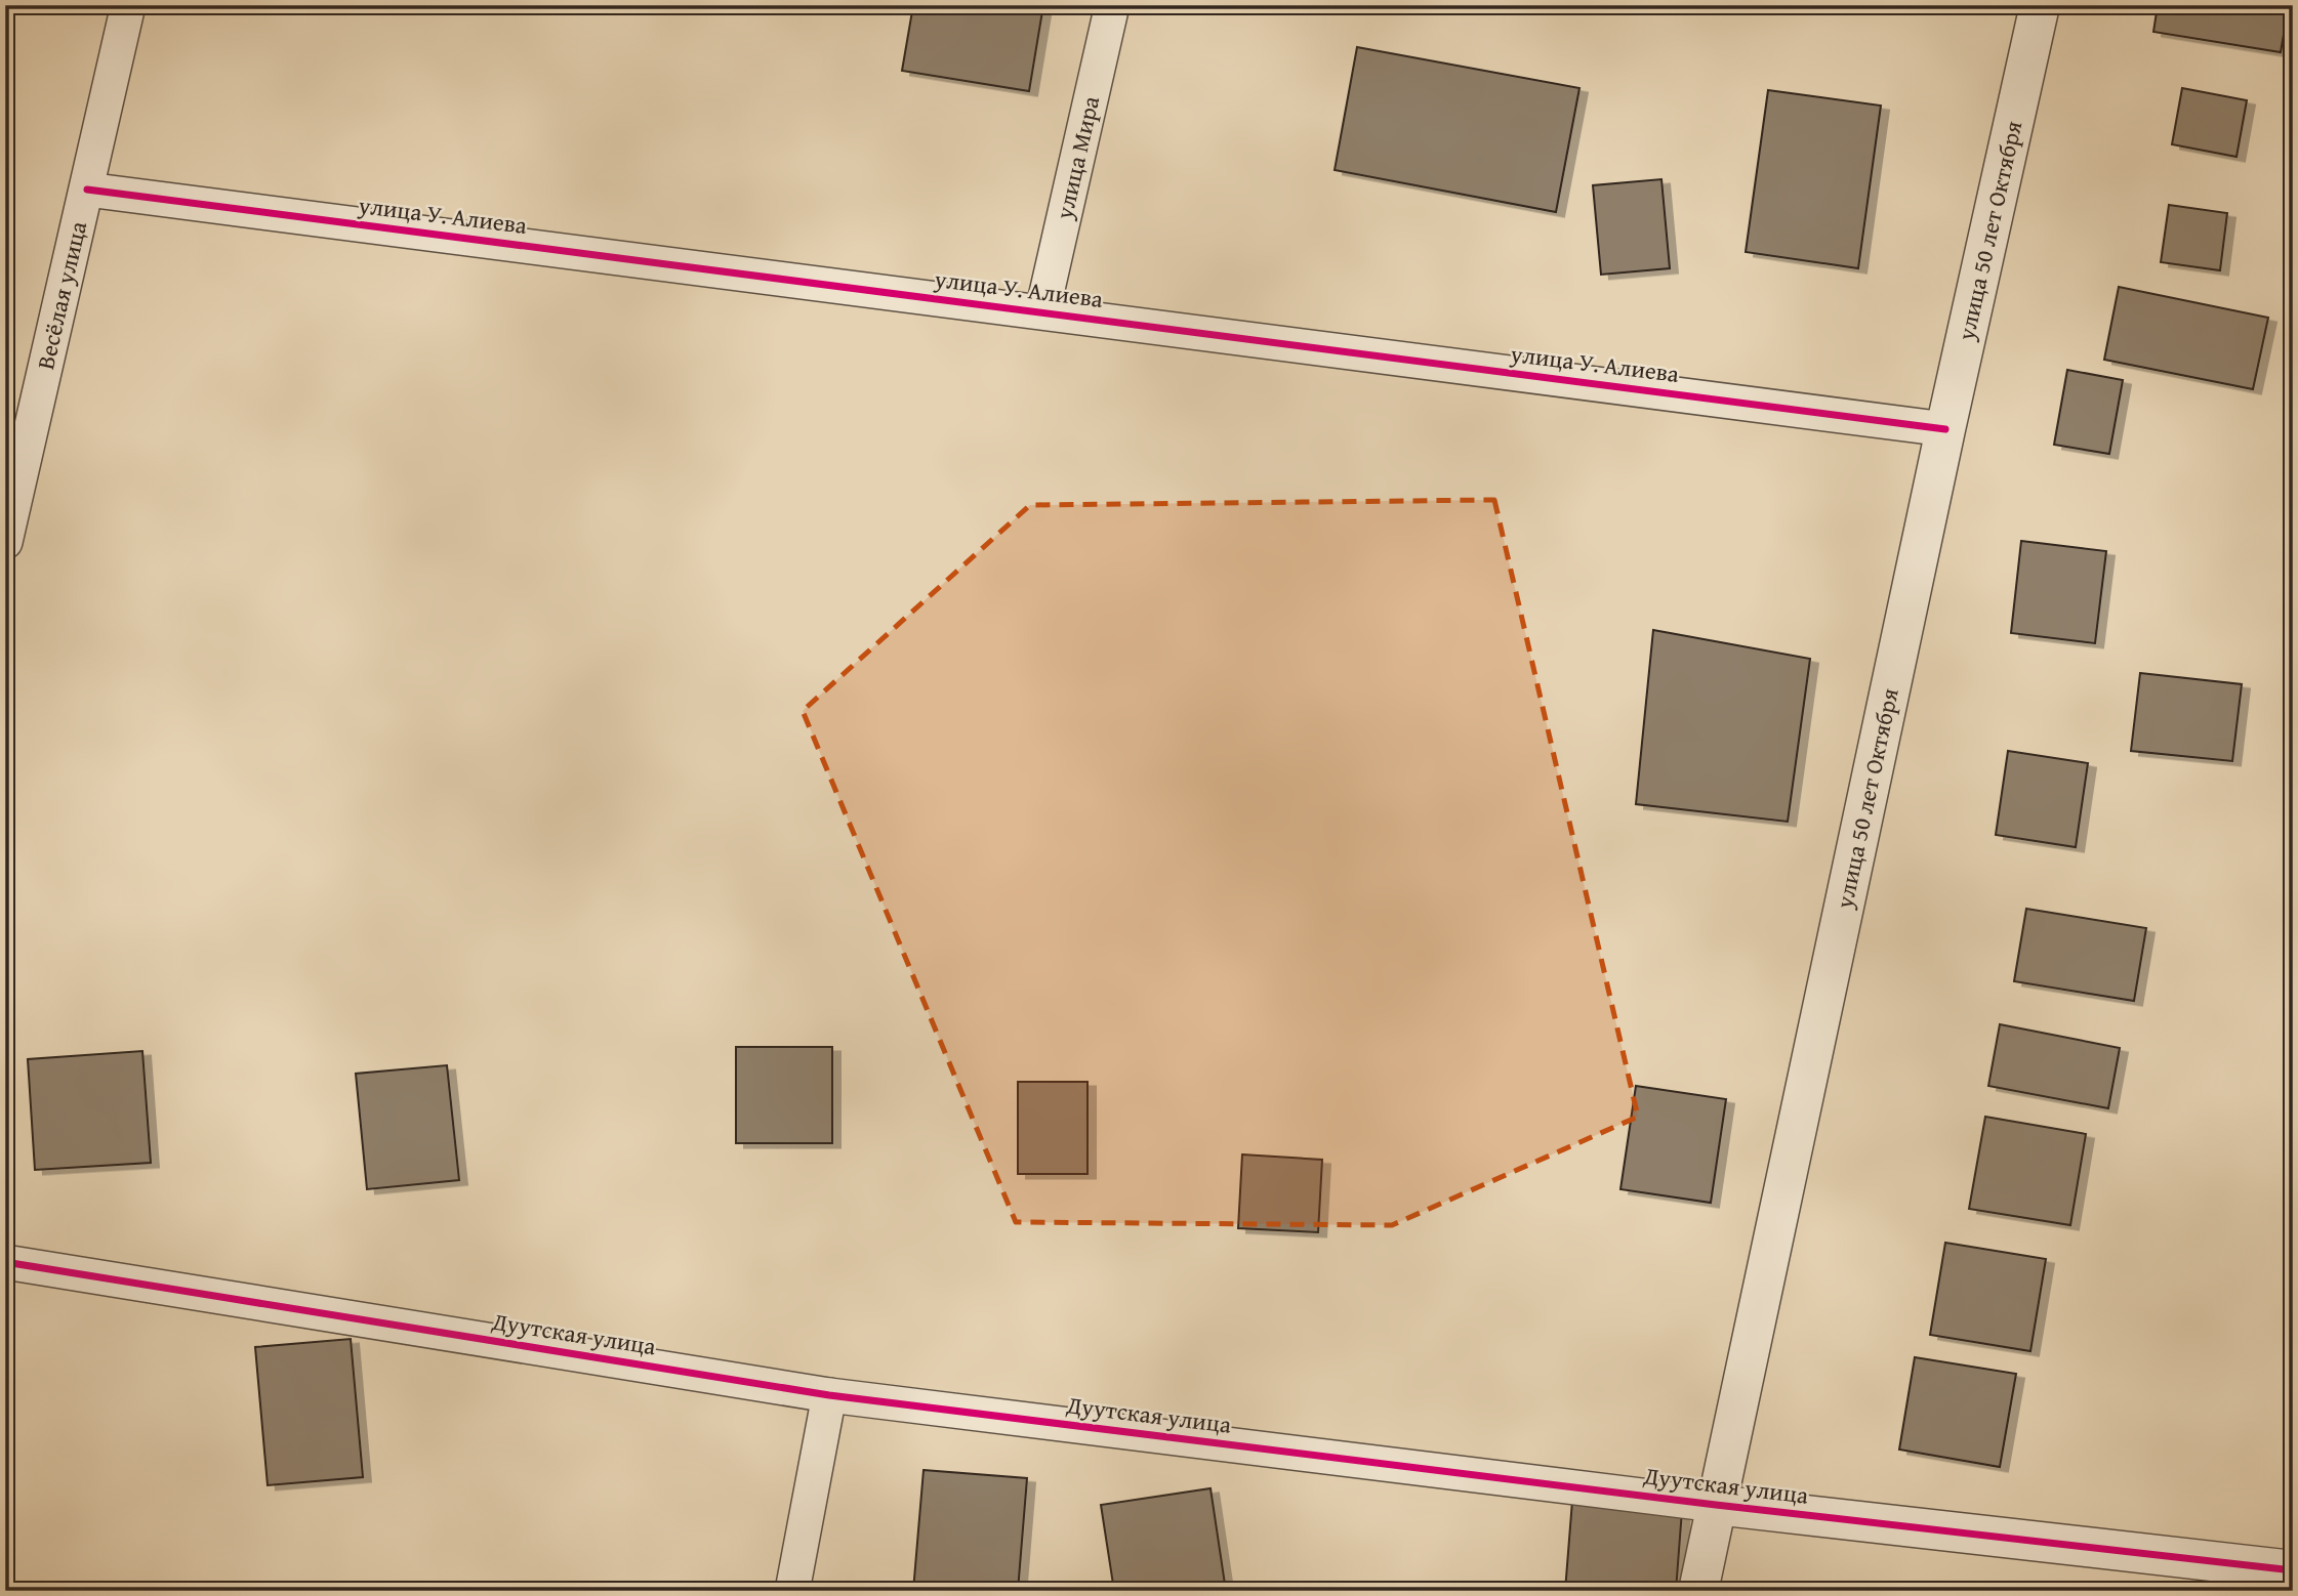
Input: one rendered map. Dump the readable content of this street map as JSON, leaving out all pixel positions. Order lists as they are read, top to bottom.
{
  "streets": {
    "street": [
      "улица Мира",
      "улица У. Алиева",
      "улица 50 лет Октября",
      "Весёлая улица",
      "Дуутская улица"
    ]
  },
  "crossings": [
    ["улица Мира", "улица У. Алиева"],
    ["улица У. Алиева", "улица 50 лет Октября"],
    ["улица У. Алиева", "Весёлая улица"],
    ["улица 50 лет Октября", "Дуутская улица"]
  ]
}
